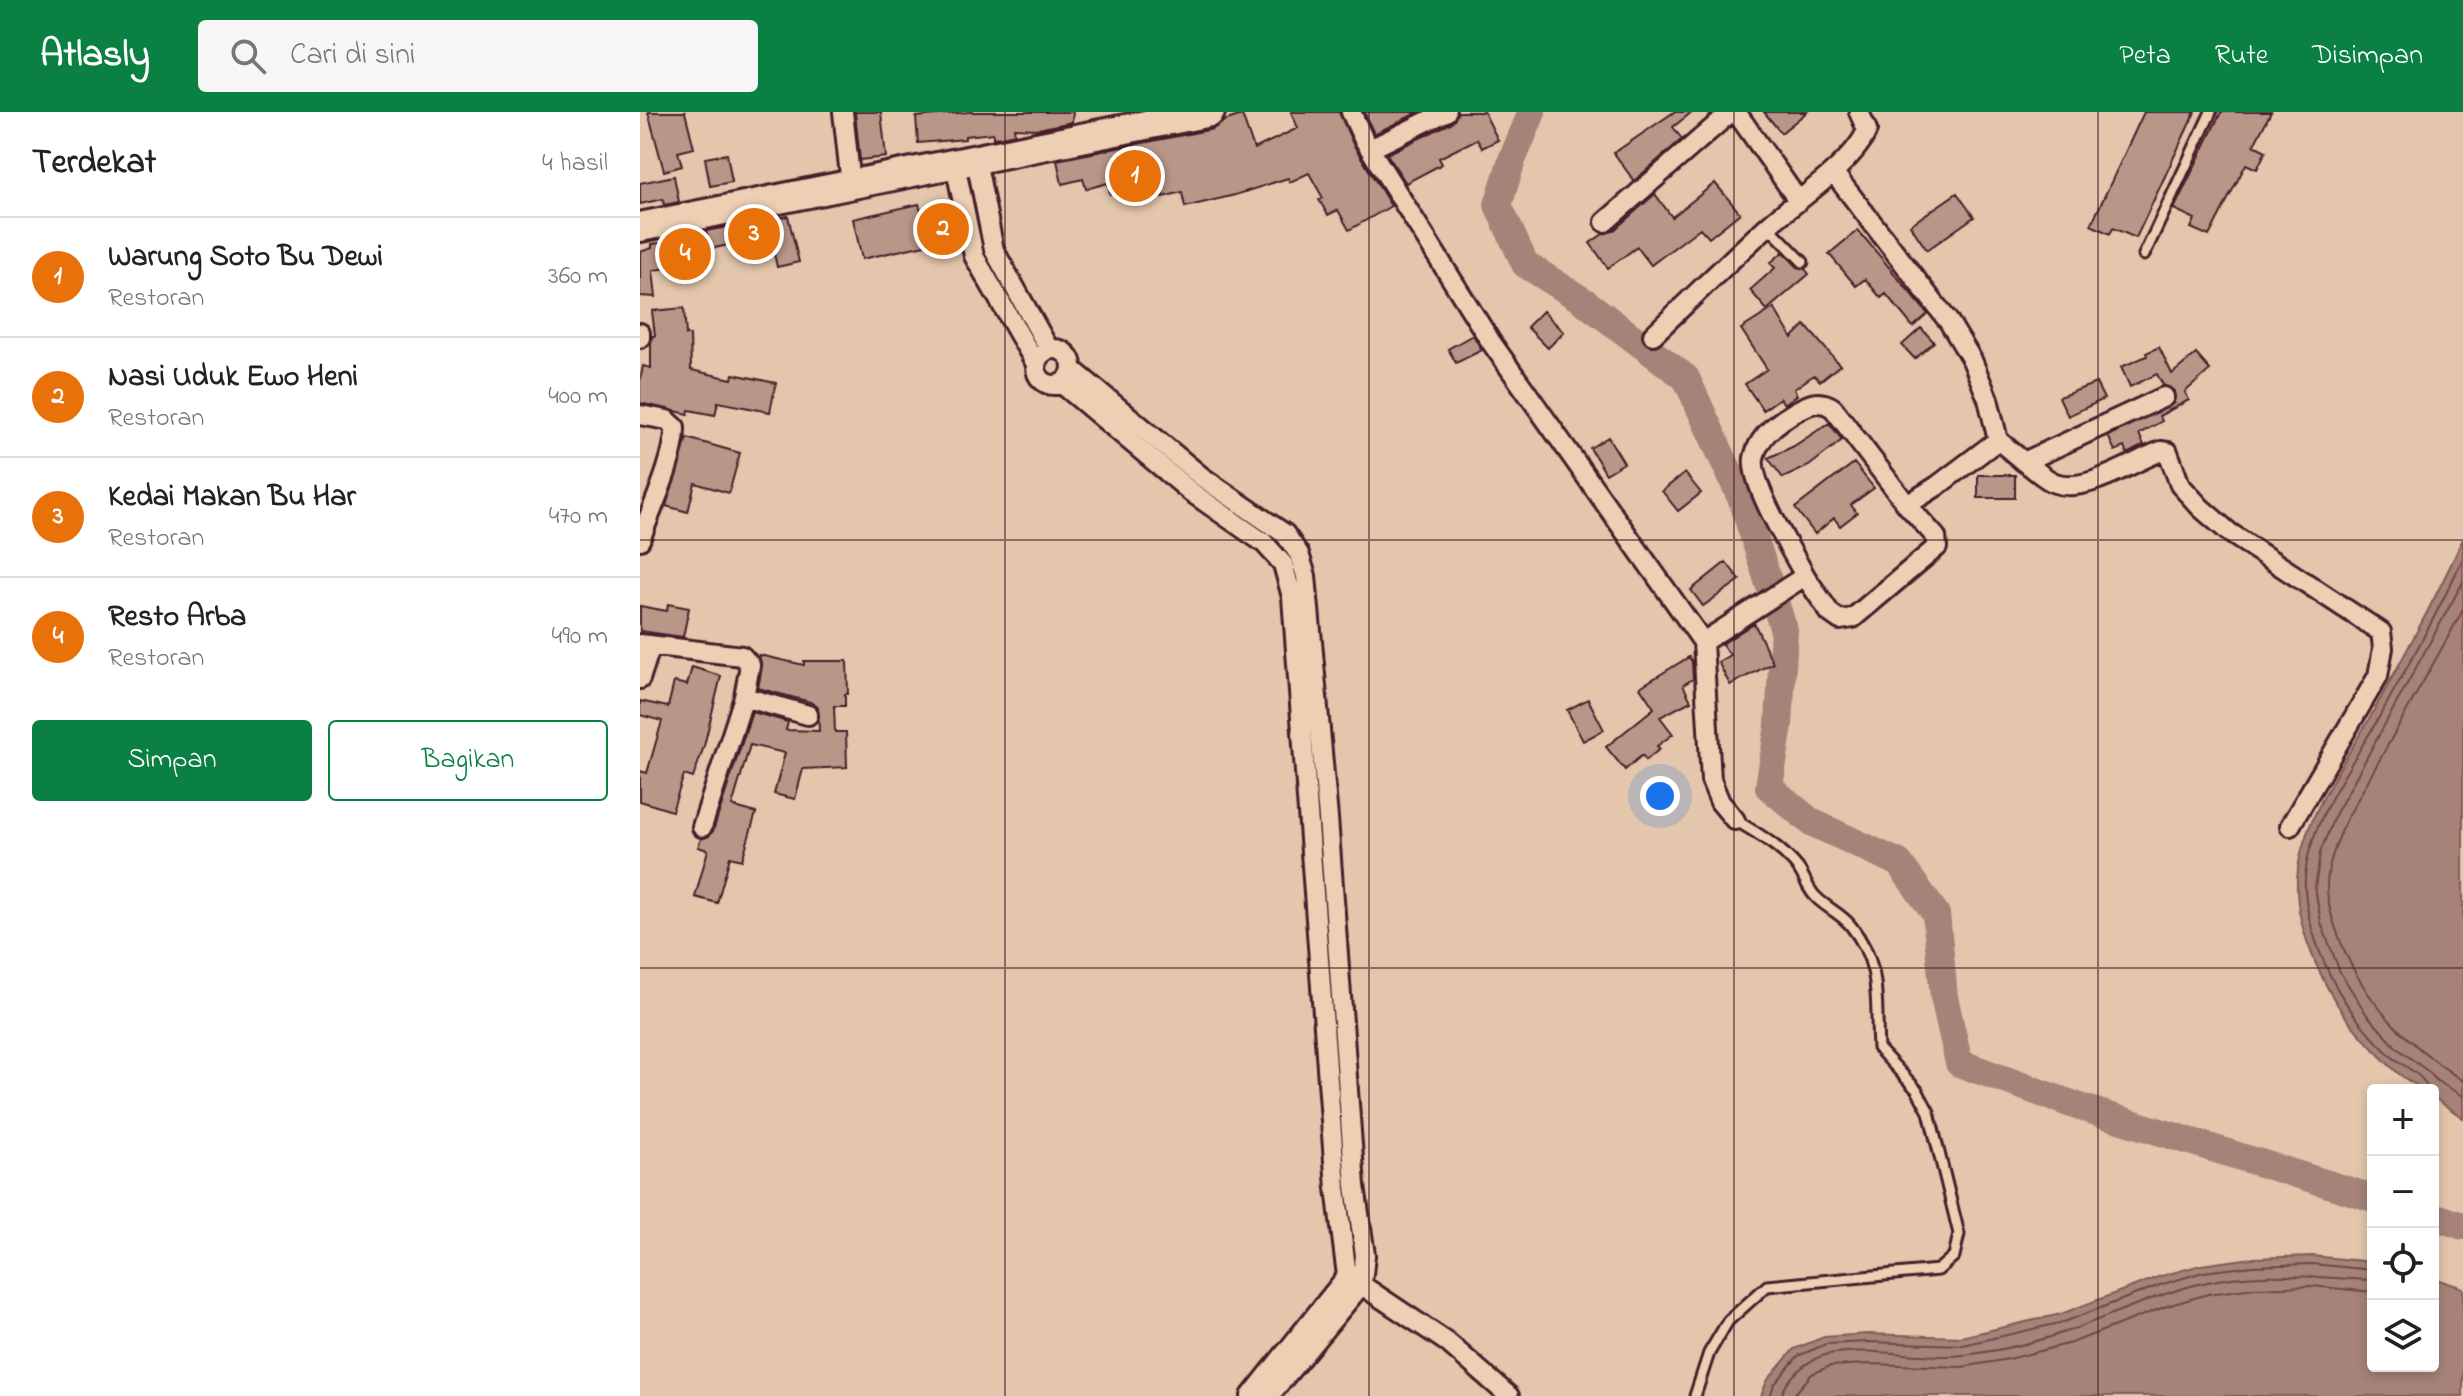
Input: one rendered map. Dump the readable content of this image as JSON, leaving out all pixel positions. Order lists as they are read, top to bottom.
{
  "page": {
    "header": "Atlasly",
    "search": "Cari di sini",
    "nav": ["Peta", "Rute", "Disimpan"],
    "heading": ["Terdekat", "4 hasil"],
    "pins": [
      "1",
      "2",
      "3",
      "4"
    ],
    "list": [
      {
        "mark": "1",
        "name": "Warung Soto Bu Dewi",
        "note": "Restoran",
        "value": "360 m"
      },
      {
        "mark": "2",
        "name": "Nasi Uduk Ewo Heni",
        "note": "Restoran",
        "value": "400 m"
      },
      {
        "mark": "3",
        "name": "Kedai Makan Bu Har",
        "note": "Restoran",
        "value": "470 m"
      },
      {
        "mark": "4",
        "name": "Resto Arba",
        "note": "Restoran",
        "value": "490 m"
      }
    ],
    "buttons": ["Simpan", "Bagikan"],
    "map_buttons": ["+", "−"]
  }
}
